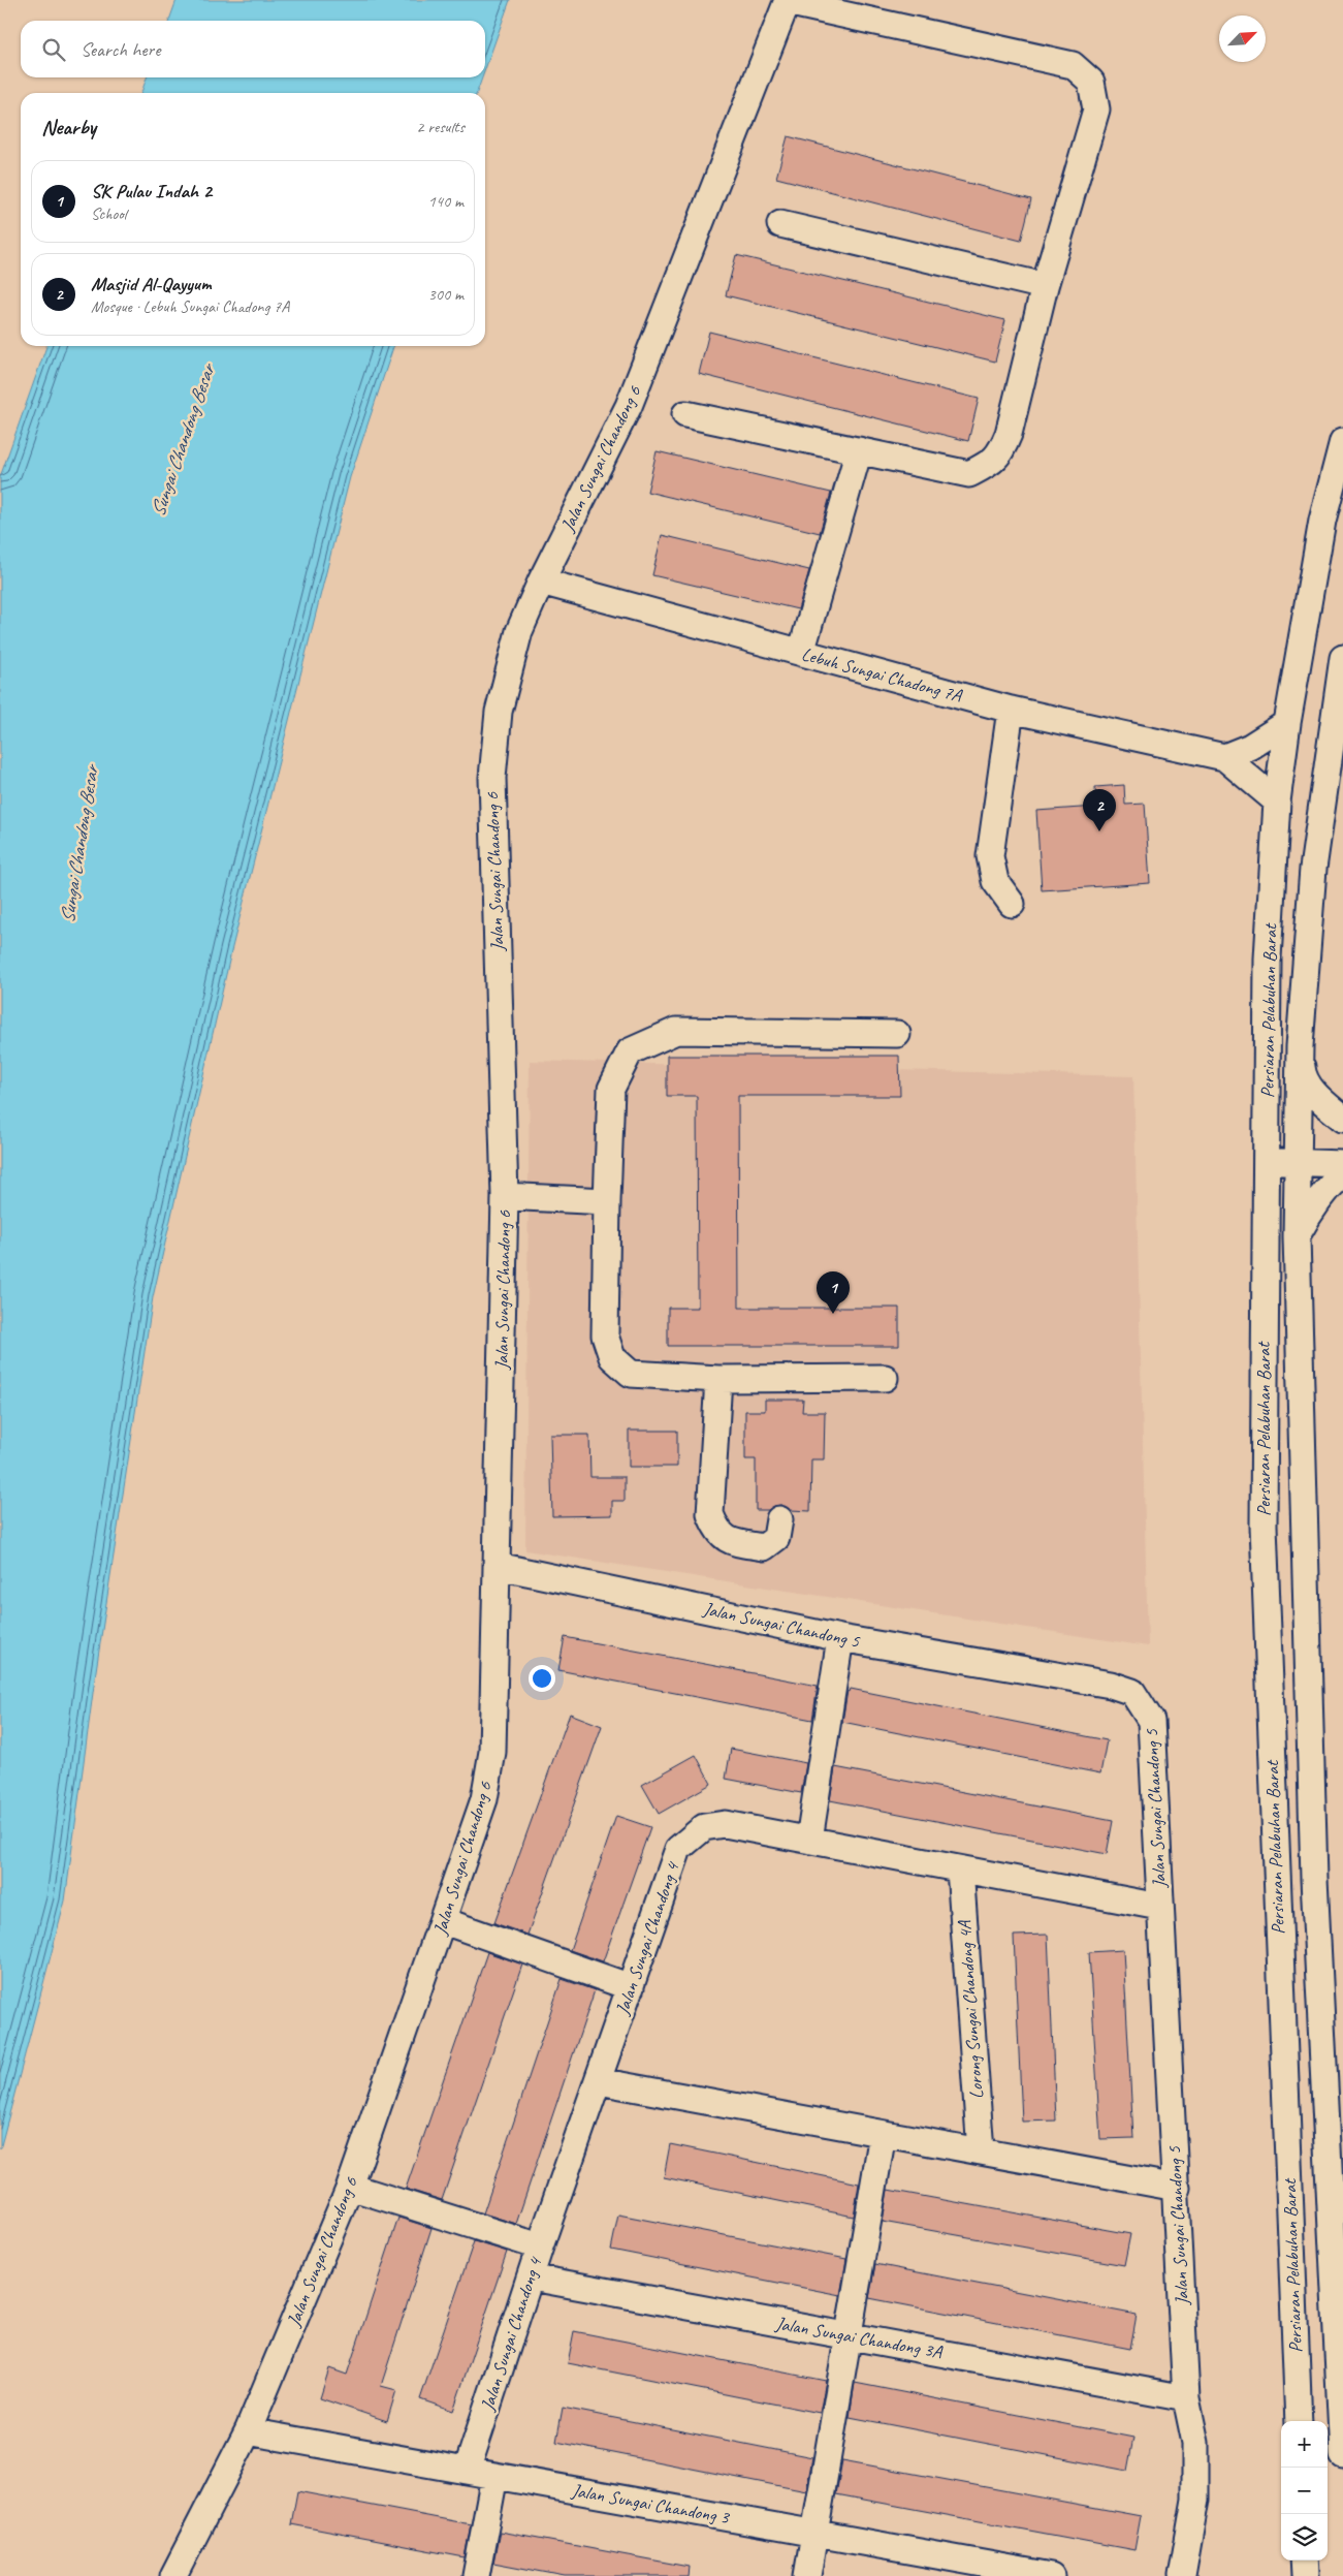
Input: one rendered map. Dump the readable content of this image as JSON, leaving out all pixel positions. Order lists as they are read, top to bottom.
{
  "streets": {
    "street": [
      "Jalan Sungai Chandong 6",
      "Lebuh Sungai Chadong 7A",
      "Persiaran Pelabuhan Barat",
      "Jalan Sungai Chandong 5",
      "Jalan Sungai Chandong 4",
      "Lorong Sungai Chandong 4A",
      "Jalan Sungai Chandong 3A",
      "Jalan Sungai Chandong 3"
    ]
  },
  "crossings": [
    ["Jalan Sungai Chandong 6", "Lebuh Sungai Chadong 7A"],
    ["Jalan Sungai Chandong 6", "Jalan Sungai Chandong 5"],
    ["Jalan Sungai Chandong 6", "Jalan Sungai Chandong 3"],
    ["Jalan Sungai Chandong 5", "Jalan Sungai Chandong 4"],
    ["Jalan Sungai Chandong 5", "Jalan Sungai Chandong 3A"],
    ["Jalan Sungai Chandong 4", "Lorong Sungai Chandong 4A"],
    ["Jalan Sungai Chandong 4", "Jalan Sungai Chandong 3A"],
    ["Jalan Sungai Chandong 4", "Jalan Sungai Chandong 3"]
  ],
  "water": ["Sungai Chandong Besar"],
  "north": "top right",
  "page": {
    "search": "Search here",
    "heading": ["Nearby", "2 results"],
    "list": [
      {
        "mark": "1",
        "name": "SK Pulau Indah 2",
        "note": "School",
        "value": "140 m"
      },
      {
        "mark": "2",
        "name": "Masjid Al-Qayyum",
        "note": "Mosque · Lebuh Sungai Chadong 7A",
        "value": "300 m"
      }
    ],
    "pins": ["2", "1"],
    "map_buttons": ["+", "−"]
  }
}
